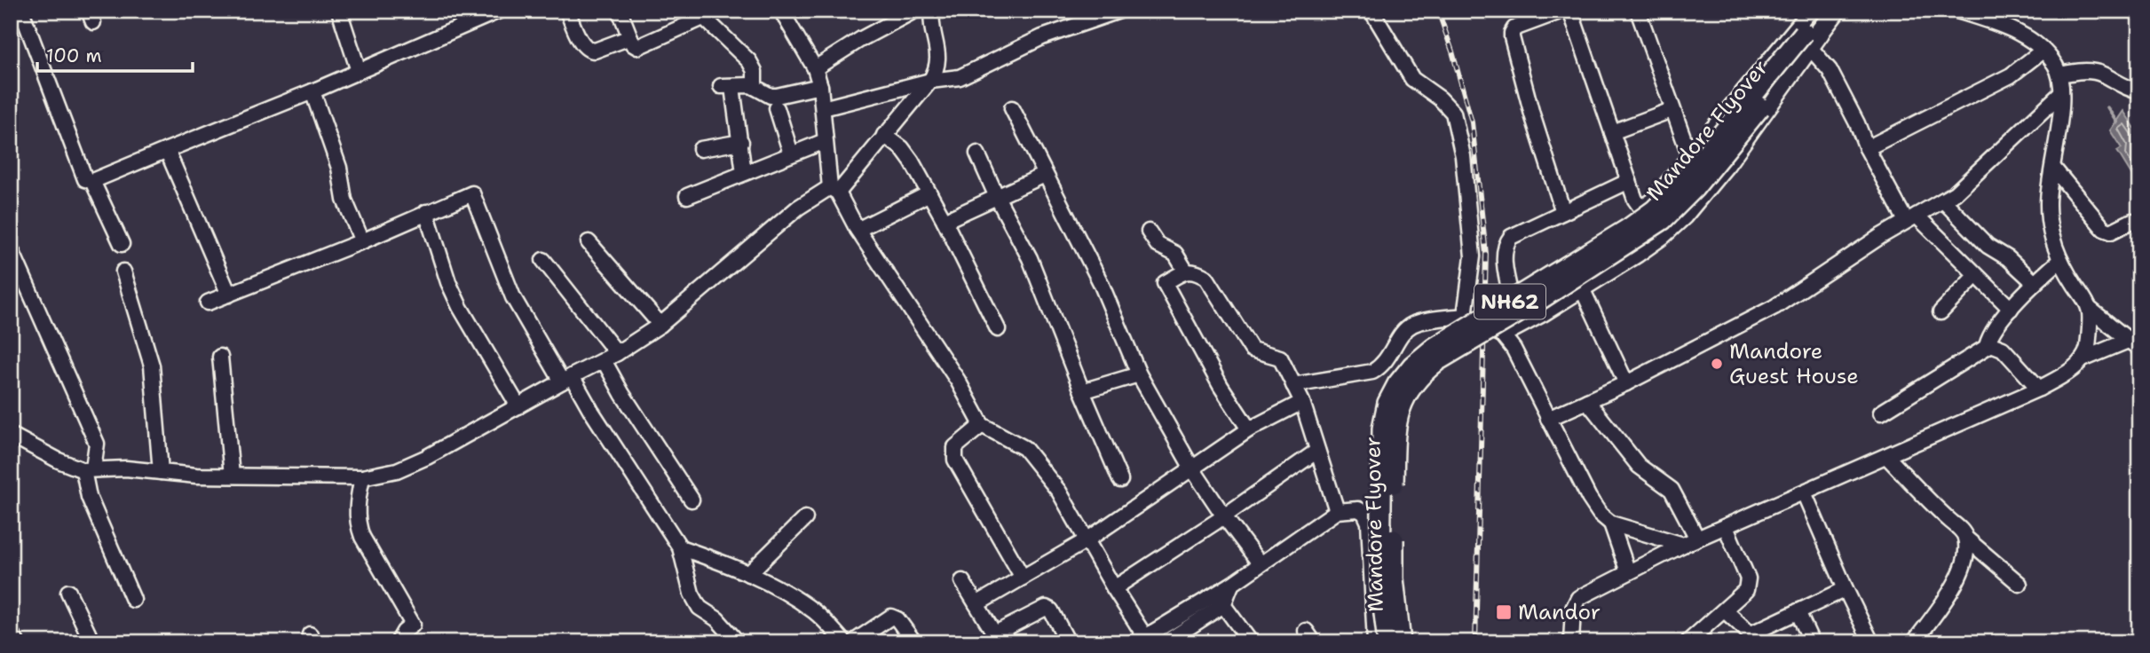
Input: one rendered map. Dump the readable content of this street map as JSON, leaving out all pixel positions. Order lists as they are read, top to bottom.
{
  "streets": {
    "highway": ["Mandore Flyover", "NH62"]
  },
  "places": {
    "other": ["Mandore Guest House"],
    "transit": ["Mandor"]
  },
  "scale_bar": "100 m"
}
